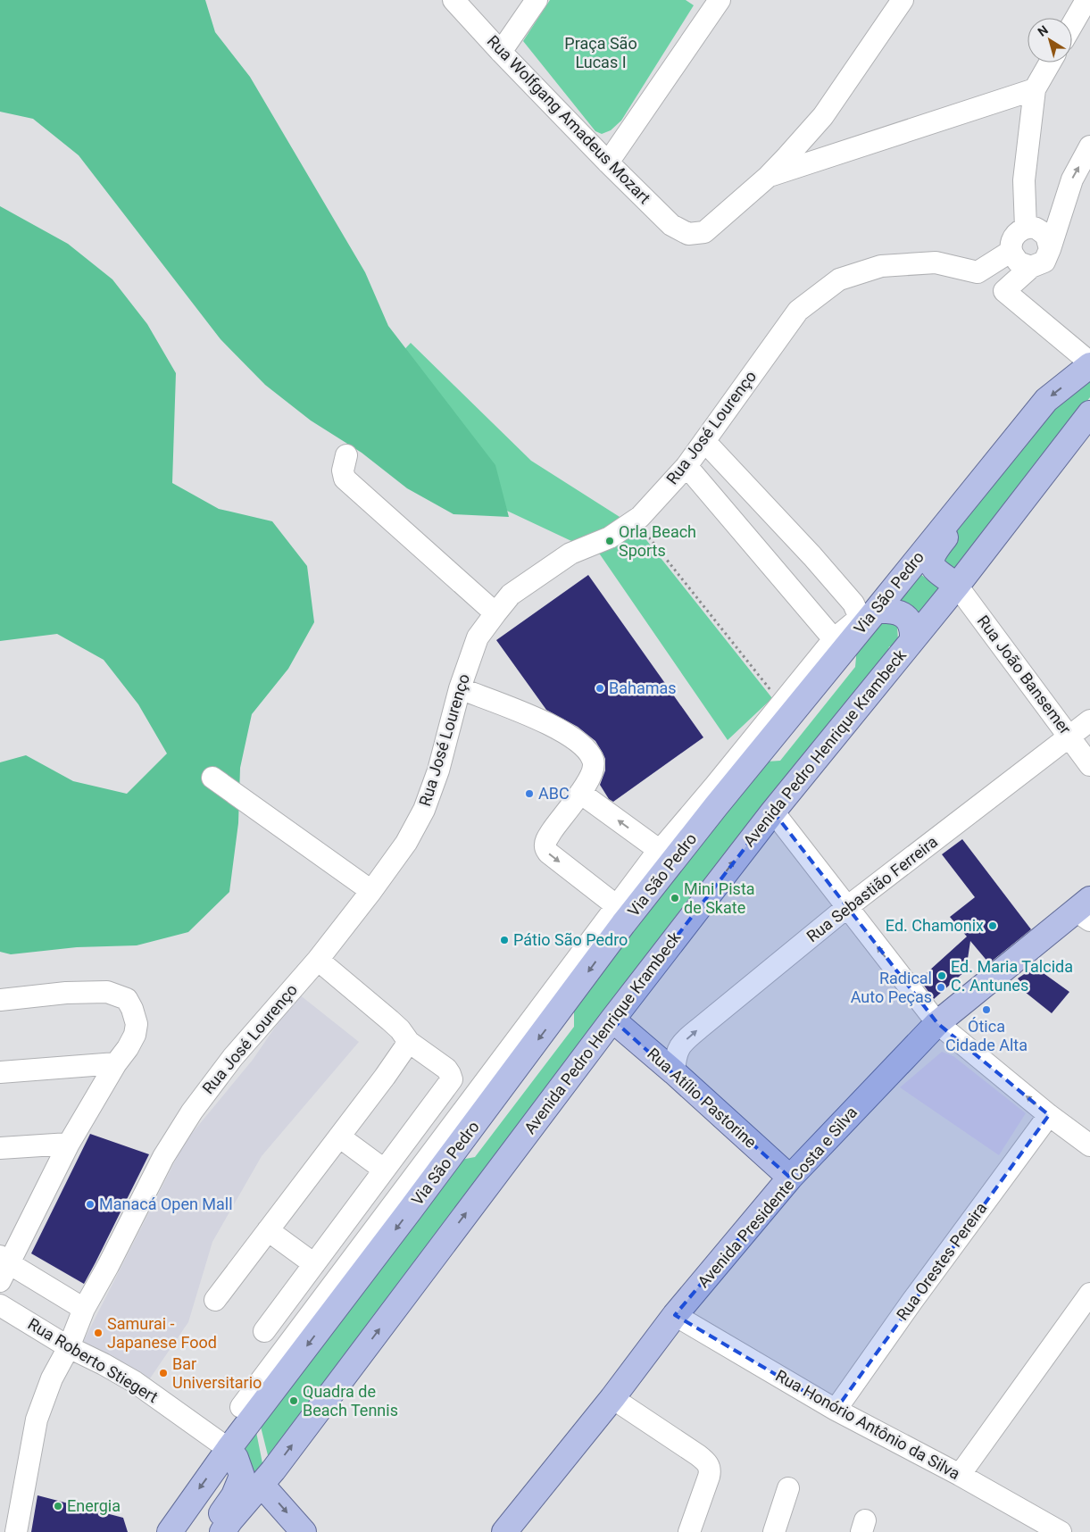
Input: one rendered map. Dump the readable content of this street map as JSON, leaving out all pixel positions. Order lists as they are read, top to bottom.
{
  "streets": {
    "main road": [
      "Via São Pedro",
      "Avenida Pedro Henrique Krambeck",
      "Rua Atílio Pastorine",
      "Avenida Presidente Costa e Silva"
    ],
    "street": [
      "Rua Wolfgang Amadeus Mozart",
      "Rua José Lourenço",
      "Rua João Bansemer",
      "Rua Sebastião Ferreira",
      "Rua Orestes Pereira",
      "Rua Roberto Stiegert",
      "Rua Honório Antônio da Silva"
    ]
  },
  "crossings": [
    ["Rua José Lourenço", "Rua Roberto Stiegert"],
    ["Via São Pedro", "Rua Roberto Stiegert"],
    ["Rua João Bansemer", "Avenida Pedro Henrique Krambeck"],
    ["Rua João Bansemer", "Rua Sebastião Ferreira"],
    ["Avenida Pedro Henrique Krambeck", "Rua Atílio Pastorine"],
    ["Rua Sebastião Ferreira", "Rua Atílio Pastorine"],
    ["Rua Atílio Pastorine", "Avenida Presidente Costa e Silva"],
    ["Avenida Presidente Costa e Silva", "Rua Honório Antônio da Silva"],
    ["Rua Orestes Pereira", "Rua Honório Antônio da Silva"]
  ],
  "one_way": ["Via São Pedro", "Avenida Pedro Henrique Krambeck"],
  "parks": ["Praça São Lucas I"],
  "places": [
    "Orla Beach Sports",
    "Bahamas",
    "ABC",
    "Mini Pista de Skate",
    "Ed. Chamonix",
    "Pátio São Pedro",
    "Ed. Maria Talcida C. Antunes",
    "Radical Auto Peças",
    "Ótica Cidade Alta",
    "Manacá Open Mall",
    "Samurai - Japanese Food",
    "Bar Universitario",
    "Quadra de Beach Tennis",
    "Energia"
  ],
  "north": "top left"
}
